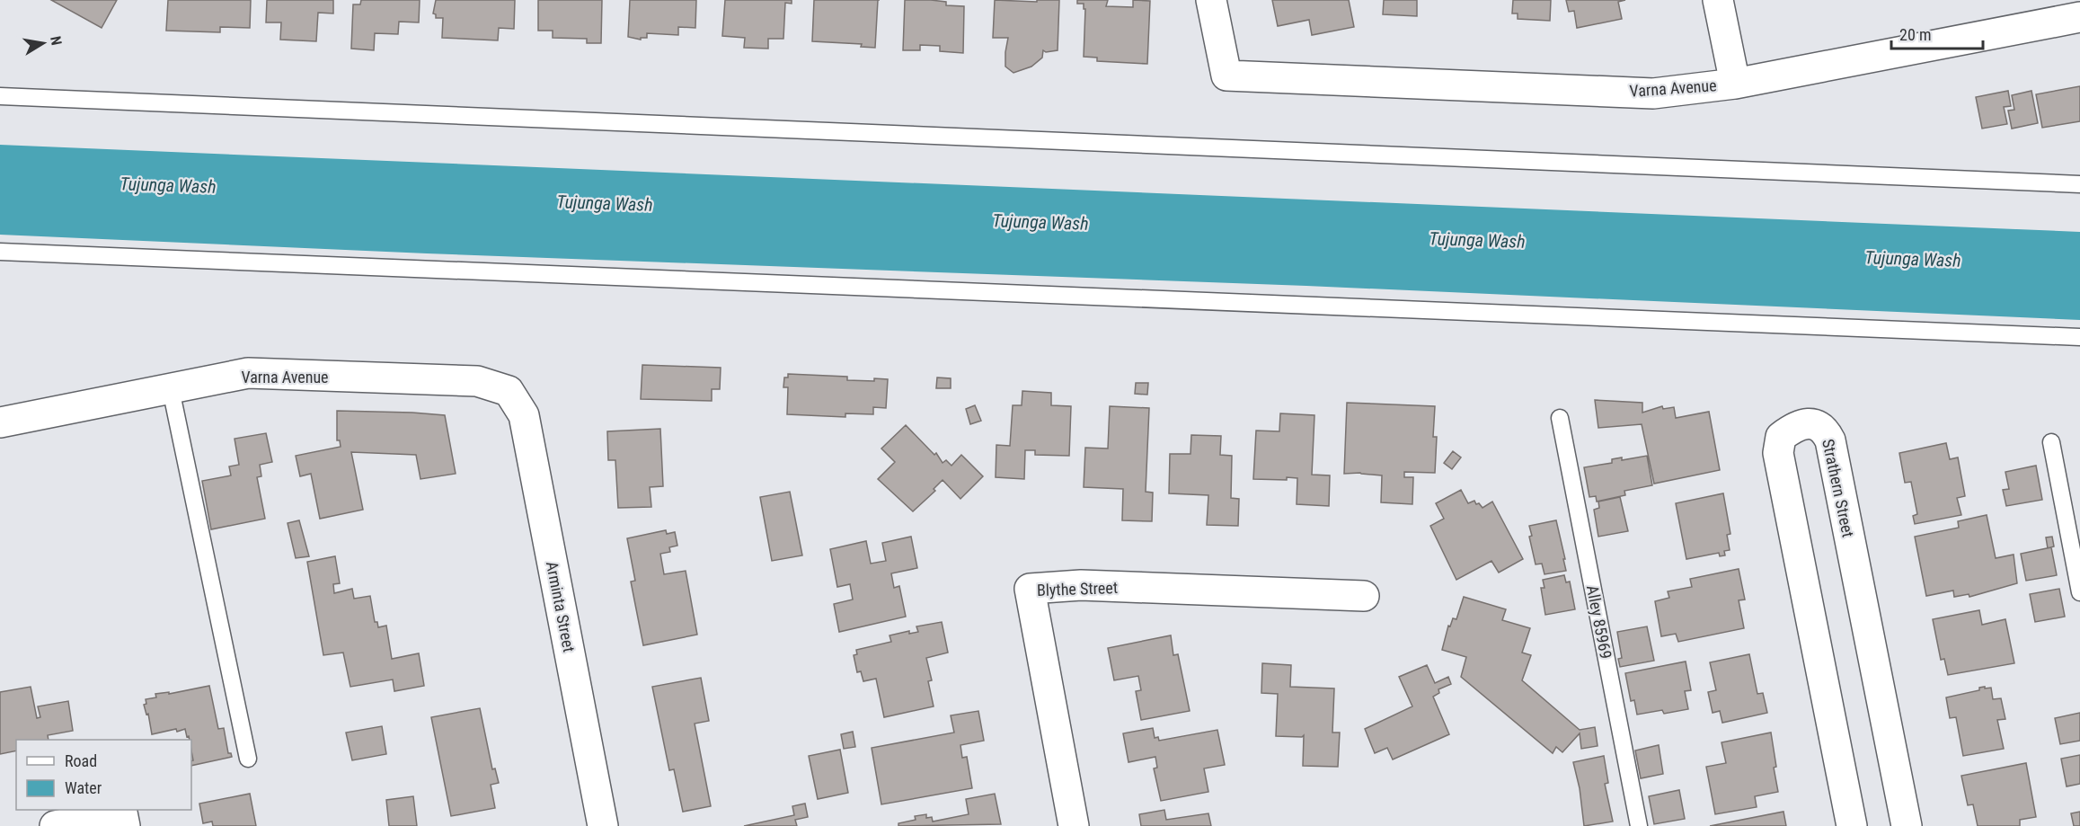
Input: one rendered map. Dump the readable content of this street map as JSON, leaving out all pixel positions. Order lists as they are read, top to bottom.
{
  "streets": {
    "street": [
      "Varna Avenue",
      "Strathern Street",
      "Blythe Street",
      "Arminta Street"
    ],
    "lane": ["Alley 85969"]
  },
  "crossings": [
    ["Varna Avenue", "Arminta Street"]
  ],
  "water": ["Tujunga Wash"],
  "legend": ["Road", "Water"],
  "scale_bar": "20 m",
  "north": "right"
}
